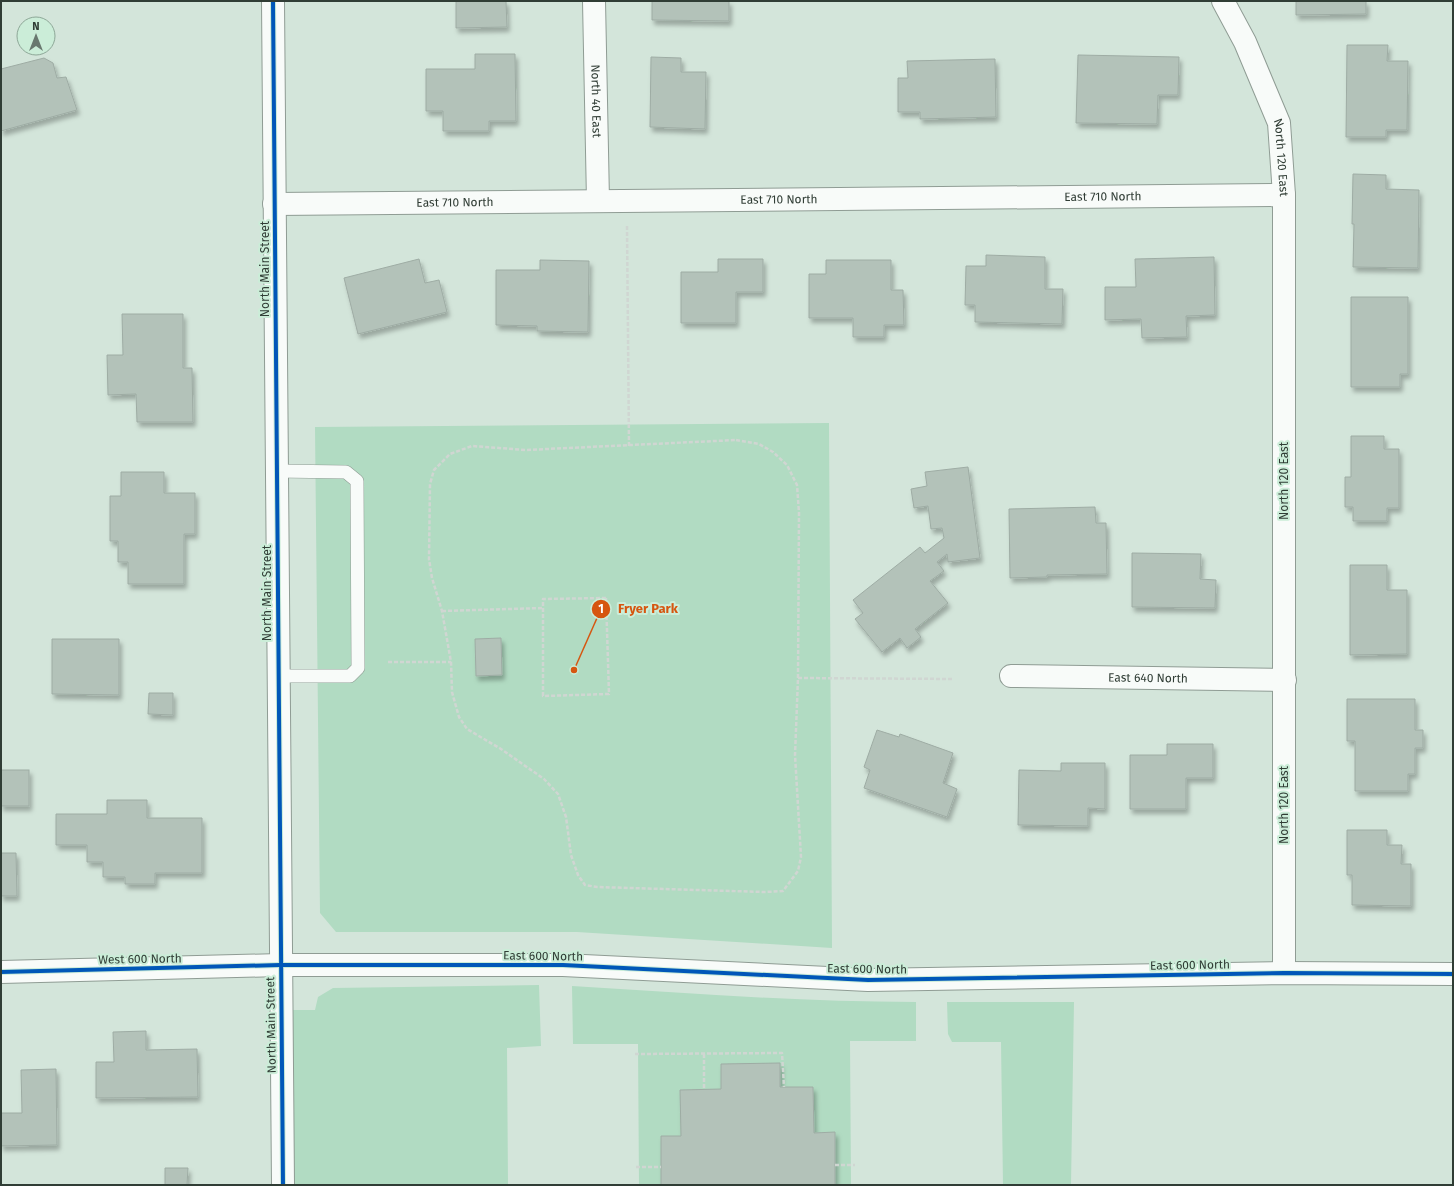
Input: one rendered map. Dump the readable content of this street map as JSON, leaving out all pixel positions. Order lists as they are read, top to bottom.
{
  "streets": {
    "street": [
      "North 40 East",
      "North 120 East",
      "East 710 North",
      "North Main Street",
      "East 640 North",
      "East 600 North",
      "West 600 North"
    ]
  },
  "crossings": [
    ["North 40 East", "East 710 North"],
    ["North 120 East", "East 710 North"],
    ["North 120 East", "East 640 North"],
    ["North 120 East", "East 600 North"],
    ["East 710 North", "North Main Street"],
    ["North Main Street", "East 600 North"],
    ["North Main Street", "West 600 North"],
    ["East 600 North", "West 600 North"]
  ],
  "places": ["Fryer Park"],
  "north": "top"
}
